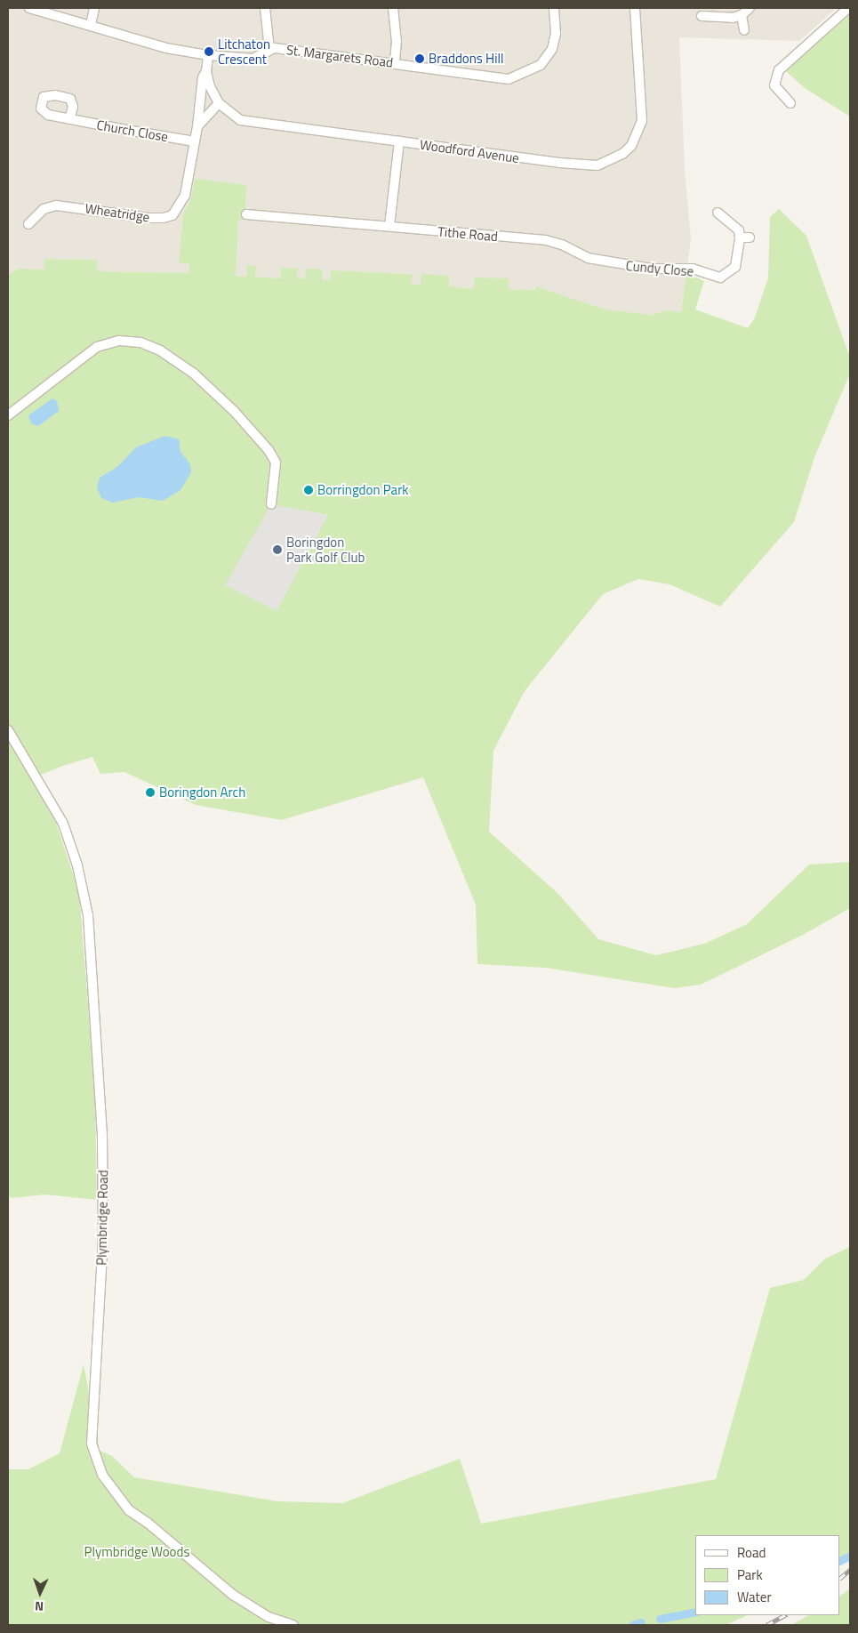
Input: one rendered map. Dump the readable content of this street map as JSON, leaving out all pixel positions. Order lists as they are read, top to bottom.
{
  "streets": {
    "street": [
      "St. Margarets Road",
      "Church Close",
      "Woodford Avenue",
      "Wheatridge",
      "Tithe Road",
      "Cundy Close",
      "Plymbridge Road"
    ]
  },
  "crossings": [
    ["St. Margarets Road", "Woodford Avenue"],
    ["Church Close", "Wheatridge"],
    ["Woodford Avenue", "Wheatridge"],
    ["Tithe Road", "Cundy Close"]
  ],
  "parks": ["Plymbridge Woods"],
  "places": [
    "Litchaton Crescent",
    "Braddons Hill",
    "Borringdon Park",
    "Boringdon Park Golf Club",
    "Boringdon Arch"
  ],
  "legend": ["Road", "Park", "Water"],
  "north": "bottom"
}
